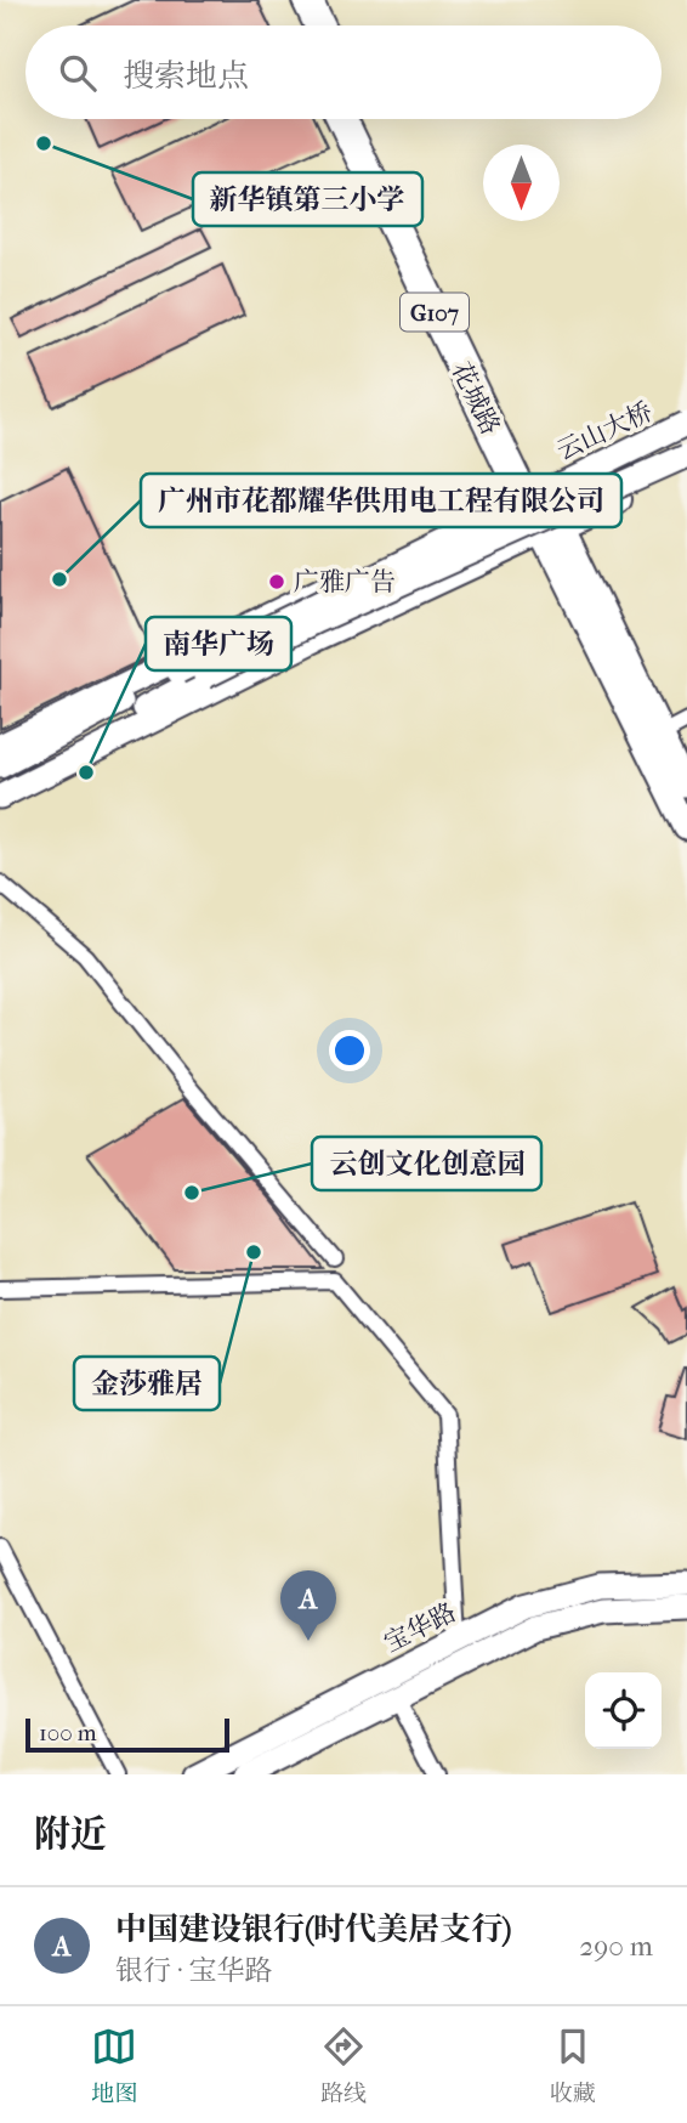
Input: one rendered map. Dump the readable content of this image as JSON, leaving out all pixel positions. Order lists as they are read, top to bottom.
{
  "streets": {
    "highway": ["G107", "花城路"],
    "main road": ["云山大桥", "宝华路"]
  },
  "places": [
    "新华镇第三小学",
    "广州市花都耀华供用电工程有限公司",
    "广雅广告",
    "南华广场",
    "云创文化创意园",
    "金莎雅居"
  ],
  "scale_bar": "100 m",
  "north": "bottom",
  "page": {
    "search": "搜索地点",
    "pins": "A",
    "scale": "100 m",
    "heading": "附近",
    "list": [
      {
        "mark": "A",
        "name": "中国建设银行(时代美居支行)",
        "note": "银行 · 宝华路",
        "value": "290 m"
      }
    ],
    "nav": ["地图", "路线", "收藏"]
  }
}
